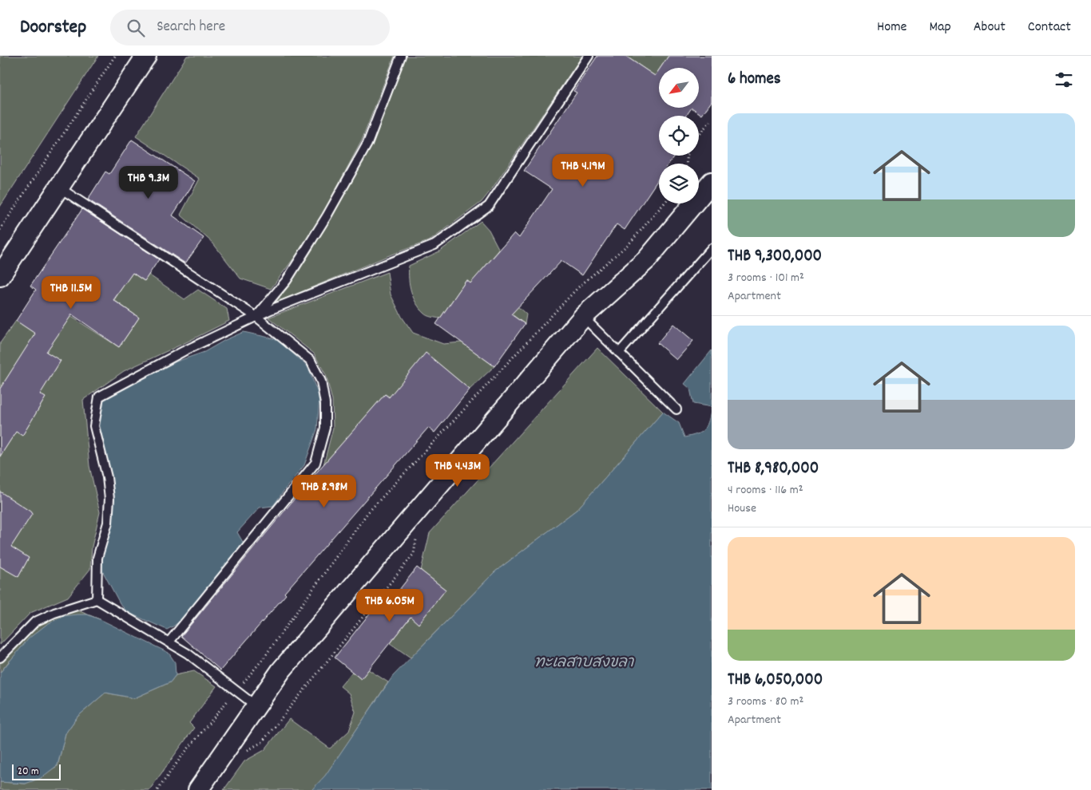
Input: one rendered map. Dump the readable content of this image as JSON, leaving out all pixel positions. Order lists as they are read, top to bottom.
{
  "water": ["ทะเลสาบสงขลา"],
  "scale_bar": "20 m",
  "north": "bottom left",
  "page": {
    "header": "Doorstep",
    "search": "Search here",
    "nav": [
      "Home",
      "Map",
      "About",
      "Contact"
    ],
    "heading": "6 homes",
    "list": [
      {
        "name": "THB 9,300,000",
        "note": "3 rooms · 101 m² · Apartment"
      },
      {
        "name": "THB 8,980,000",
        "note": "4 rooms · 116 m² · House"
      },
      {
        "name": "THB 6,050,000",
        "note": "3 rooms · 80 m² · Apartment"
      }
    ],
    "price": [
      "THB 4.19M",
      "THB 9.3M",
      "THB 11.5M",
      "THB 4.43M",
      "THB 8.98M",
      "THB 6.05M"
    ],
    "scale": "20 m"
  }
}
